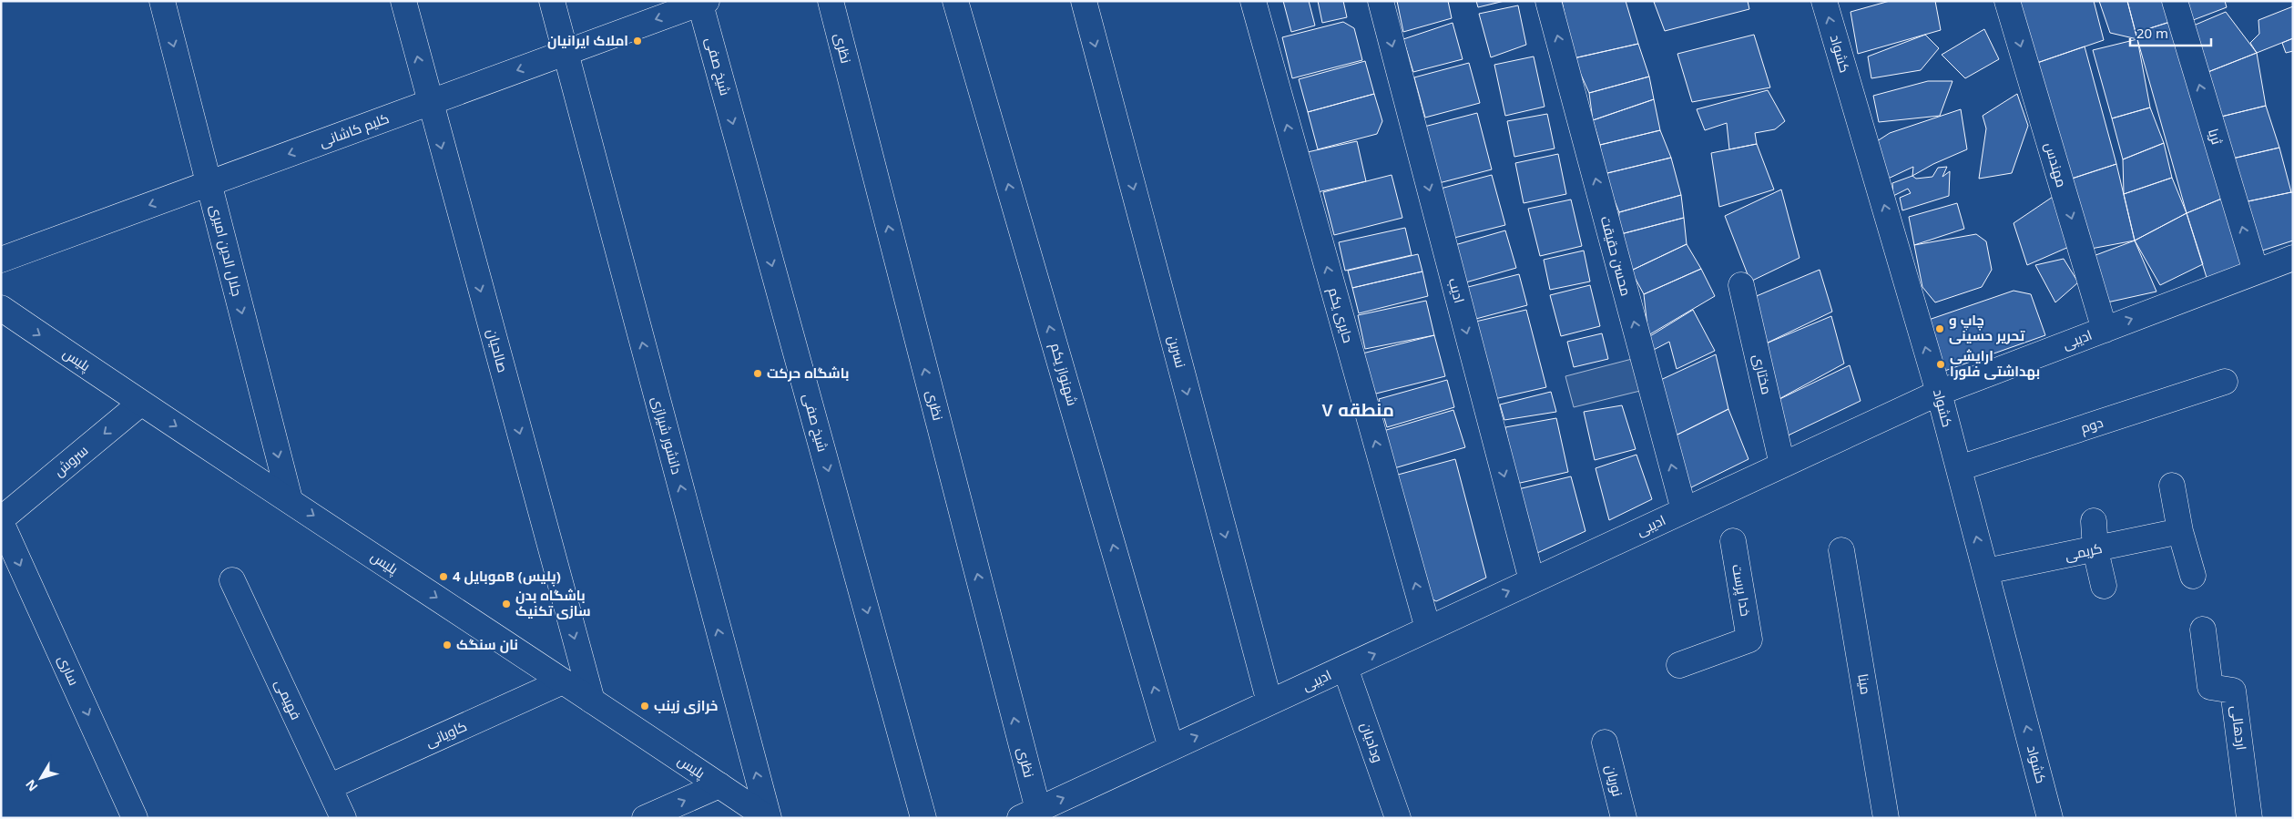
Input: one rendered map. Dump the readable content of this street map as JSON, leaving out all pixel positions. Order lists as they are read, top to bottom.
{
  "streets": {
    "street": [
      "نظری",
      "کشواد",
      "شیخ صفی",
      "کلیم کاشانی",
      "ثریا",
      "مهندس",
      "جلال الدین امیری",
      "محسن حقیقت",
      "ادیب",
      "حایری یکم",
      "ادیبی",
      "صالحیان",
      "نسرین",
      "پلیس",
      "شهنواز یکم",
      "مختاری",
      "دوم",
      "دانشور شیرازی",
      "سروش",
      "کریمی",
      "خدا پرست",
      "ساری",
      "مینا",
      "فهیمی",
      "اردهالی",
      "کاویانی",
      "ودادیان",
      "نوریان"
    ]
  },
  "crossings": [
    ["نظری", "ادیبی"],
    ["کشواد", "ادیبی"],
    ["کشواد", "دوم"],
    ["کشواد", "کریمی"],
    ["شیخ صفی", "کلیم کاشانی"],
    ["کلیم کاشانی", "جلال الدین امیری"],
    ["کلیم کاشانی", "صالحیان"],
    ["کلیم کاشانی", "دانشور شیرازی"],
    ["ثریا", "ادیبی"],
    ["مهندس", "ادیبی"],
    ["جلال الدین امیری", "پلیس"],
    ["محسن حقیقت", "ادیبی"],
    ["ادیب", "ادیبی"],
    ["حایری یکم", "ادیبی"],
    ["ادیبی", "نسرین"],
    ["ادیبی", "شهنواز یکم"],
    ["ادیبی", "مختاری"],
    ["ادیبی", "ودادیان"],
    ["صالحیان", "پلیس"],
    ["پلیس", "دانشور شیرازی"],
    ["پلیس", "سروش"],
    ["پلیس", "کاویانی"],
    ["سروش", "ساری"],
    ["فهیمی", "کاویانی"]
  ],
  "one_way": [
    "نظری",
    "کشواد",
    "شیخ صفی",
    "کلیم کاشانی",
    "ثریا",
    "مهندس",
    "جلال الدین امیری",
    "محسن حقیقت",
    "ادیب",
    "حایری یکم",
    "ادیبی",
    "نسرین",
    "پلیس",
    "شهنواز یکم",
    "دانشور شیرازی",
    "سروش",
    "ساری"
  ],
  "districts": ["منطقه ۷"],
  "places": [
    "املاک ایرانیان",
    "چاپ و تحریر حسینی",
    "ارایشی بهداشتی فلورا",
    "باشگاه حرکت",
    "موبایل 4B (پلیس)",
    "باشگاه بدن سازی تکنیک",
    "نان سنگک",
    "خرازی زینب"
  ],
  "scale_bar": "20 m",
  "north": "bottom left"
}
